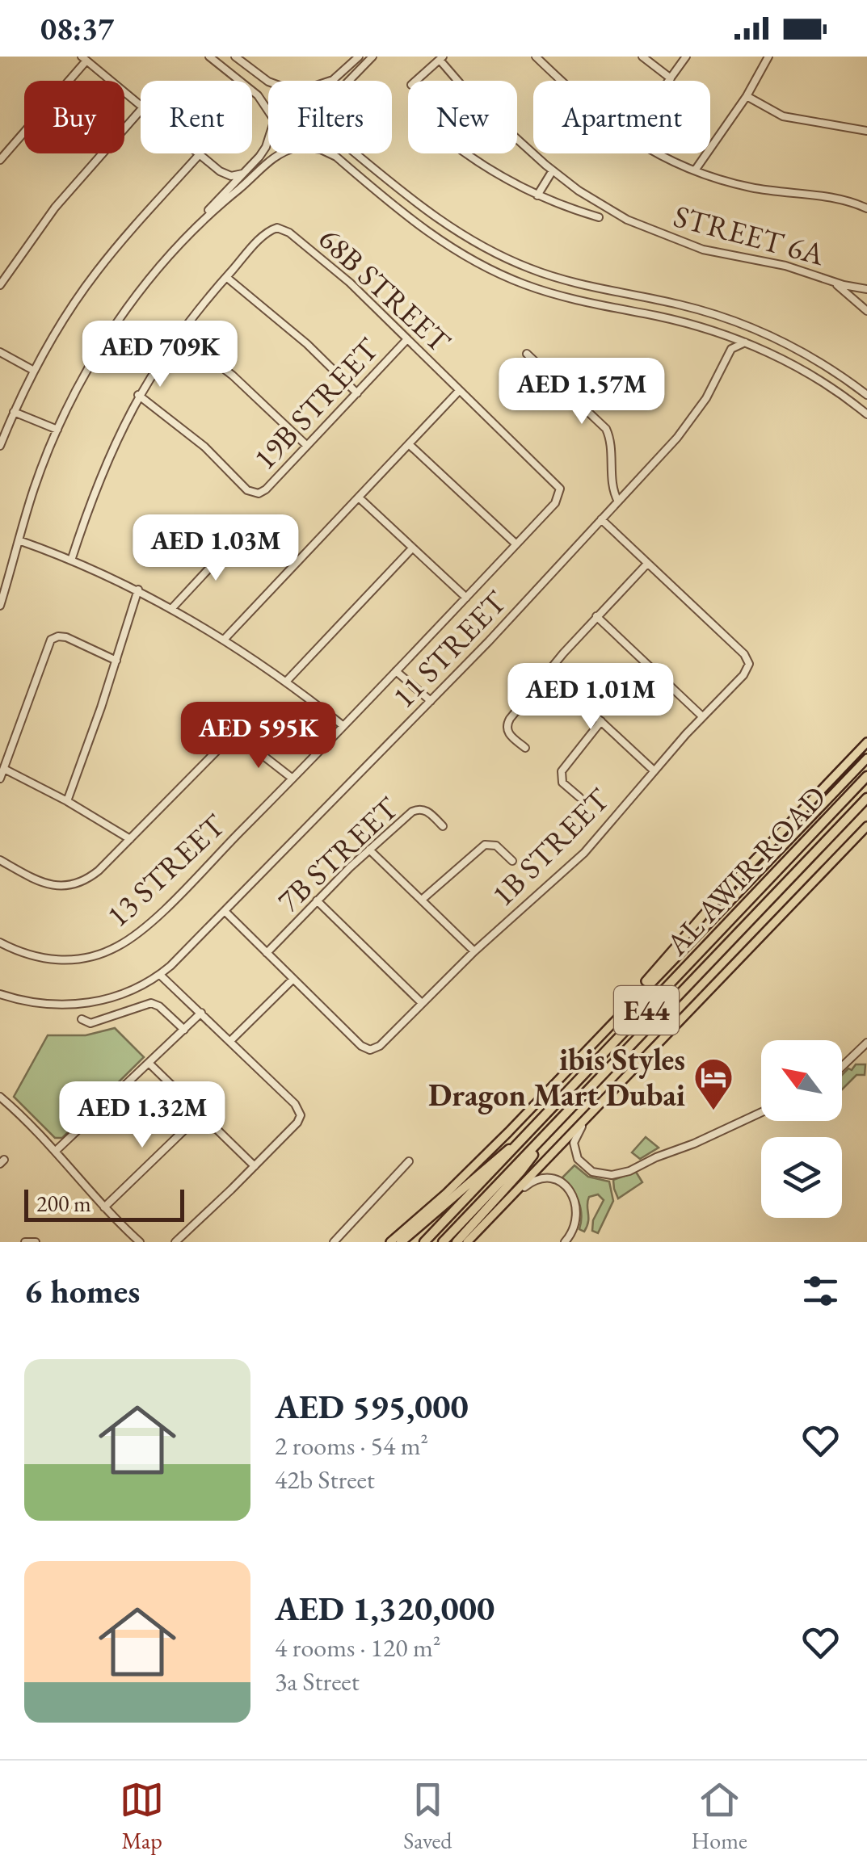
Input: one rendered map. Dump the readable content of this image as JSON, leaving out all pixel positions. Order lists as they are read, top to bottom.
{
  "streets": {
    "highway": ["AL AWIR ROAD", "E44"],
    "street": [
      "STREET 6A",
      "68B STREET",
      "19B STREET",
      "11 STREET",
      "1B STREET",
      "7B STREET",
      "13 STREET"
    ]
  },
  "crossings": [
    ["68B STREET", "19B STREET"],
    ["68B STREET", "13 STREET"]
  ],
  "places": {
    "hotel": ["ibis Styles Dragon Mart Dubai"]
  },
  "scale_bar": "200 m",
  "north": "top left",
  "page": {
    "status": "08:37",
    "chip": [
      "Buy",
      "Rent",
      "Filters",
      "New",
      "Apartment"
    ],
    "price": [
      "AED 709K",
      "AED 1.57M",
      "AED 1.03M",
      "AED 1.01M",
      "AED 595K",
      "AED 1.32M"
    ],
    "scale": "200 m",
    "heading": "6 homes",
    "list": [
      {
        "name": "AED 595,000",
        "note": "2 rooms · 54 m² · 42b Street"
      },
      {
        "name": "AED 1,320,000",
        "note": "4 rooms · 120 m² · 3a Street"
      }
    ],
    "tabs": ["Map", "Saved", "Home"]
  }
}
